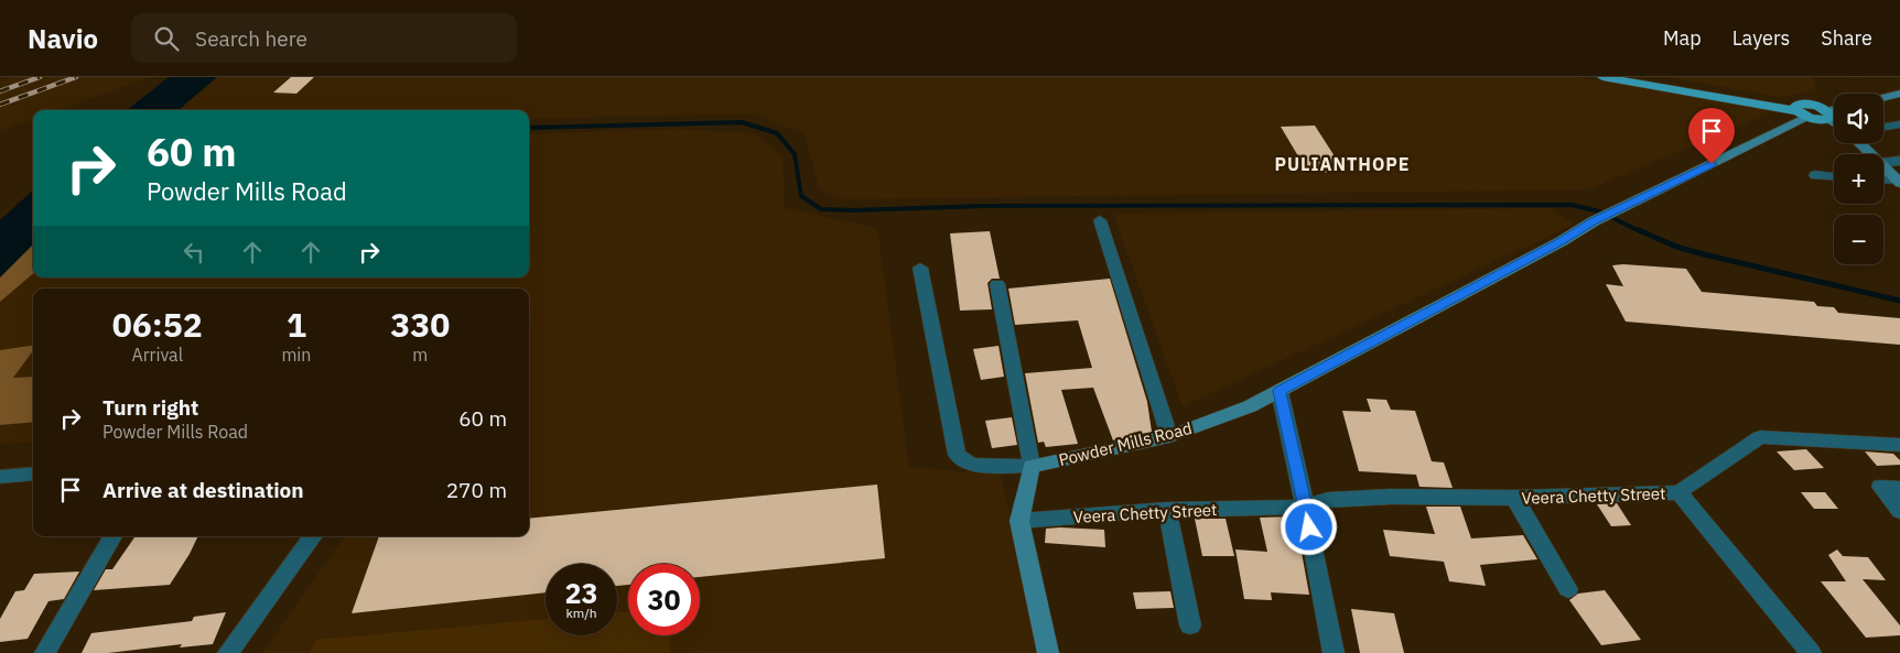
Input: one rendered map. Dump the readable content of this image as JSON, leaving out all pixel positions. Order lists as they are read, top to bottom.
{
  "streets": {
    "street": ["Powder Mills Road", "Veera Chetty Street"]
  },
  "districts": ["PULIANTHOPE"],
  "page": {
    "header": "Navio",
    "search": "Search here",
    "nav": ["Map", "Layers", "Share"],
    "map_buttons": ["+", "−"],
    "turn": ["60 m", "Powder Mills Road"],
    "eta": [
      "06:52",
      "Arrival",
      "1",
      "min",
      "330",
      "m"
    ],
    "list": [
      {
        "name": "Turn right",
        "note": "Powder Mills Road",
        "value": "60 m"
      },
      {
        "name": "Arrive at destination",
        "value": "270 m"
      }
    ],
    "speed": "23 km/h",
    "limit": "30"
  }
}
